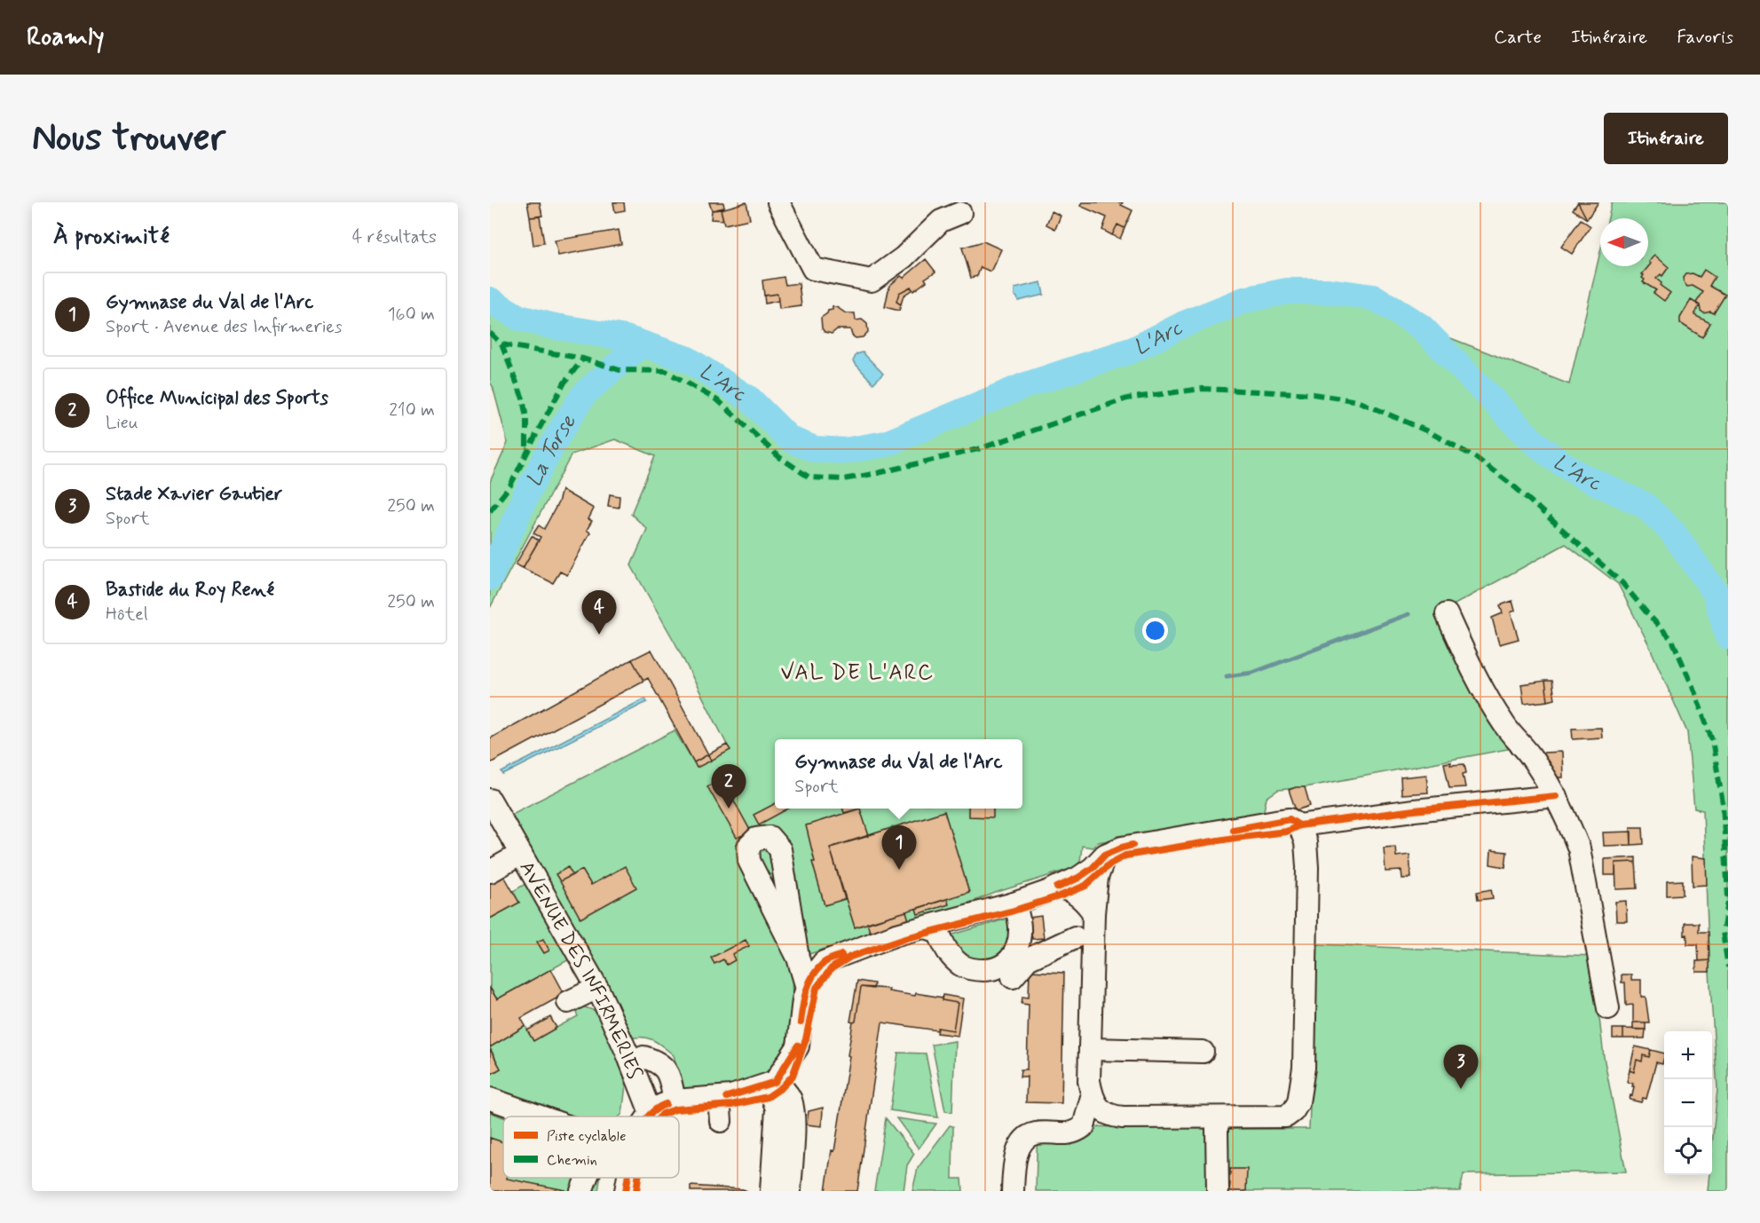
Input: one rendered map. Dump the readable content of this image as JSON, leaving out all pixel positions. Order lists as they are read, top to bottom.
{
  "streets": {
    "street": ["AVENUE DES INFIRMERIES"]
  },
  "districts": ["VAL DE L'ARC"],
  "water": ["L'Arc", "La Torse"],
  "legend": ["Piste cyclable", "Chemin"],
  "north": "left",
  "page": {
    "header": "Roamly",
    "nav": ["Carte", "Itinéraire", "Favoris"],
    "buttons": "Itinéraire",
    "title": "Nous trouver",
    "heading": ["À proximité", "4 résultats"],
    "list": [
      {
        "mark": "1",
        "name": "Gymnase du Val de l'Arc",
        "note": "Sport · Avenue des Infirmeries",
        "value": "160 m"
      },
      {
        "mark": "2",
        "name": "Office Municipal des Sports",
        "note": "Lieu",
        "value": "210 m"
      },
      {
        "mark": "3",
        "name": "Stade Xavier Gautier",
        "note": "Sport",
        "value": "250 m"
      },
      {
        "mark": "4",
        "name": "Bastide du Roy René",
        "note": "Hôtel",
        "value": "250 m"
      }
    ],
    "pins": [
      "4",
      "2",
      "1",
      "3"
    ],
    "popup": ["Gymnase du Val de l'Arc", "Sport"],
    "map_buttons": ["+", "−"]
  }
}
